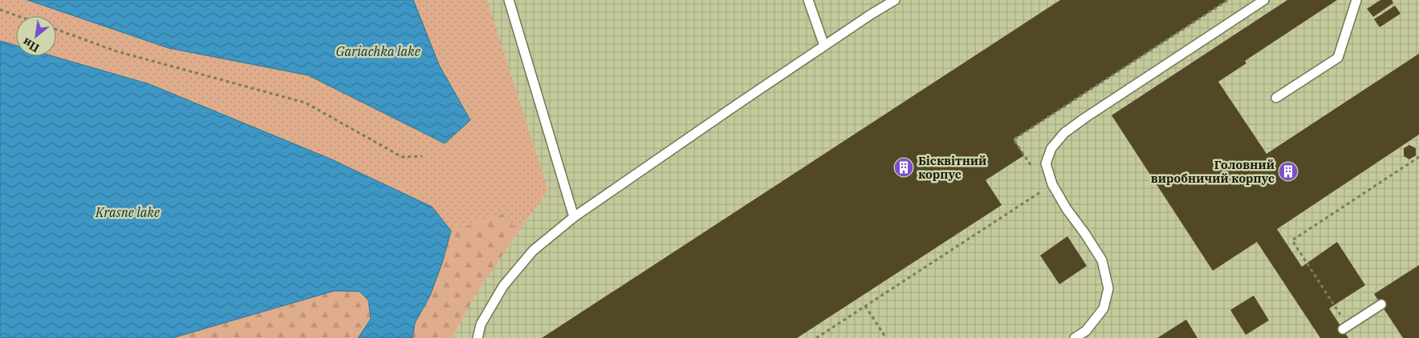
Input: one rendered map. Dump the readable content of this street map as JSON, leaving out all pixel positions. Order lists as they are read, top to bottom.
{
  "water": ["Gariachka lake", "Krasne lake"],
  "places": {
    "building": ["Бісквітний корпус", "Головний виробничий корпус"]
  },
  "north": "bottom left"
}
